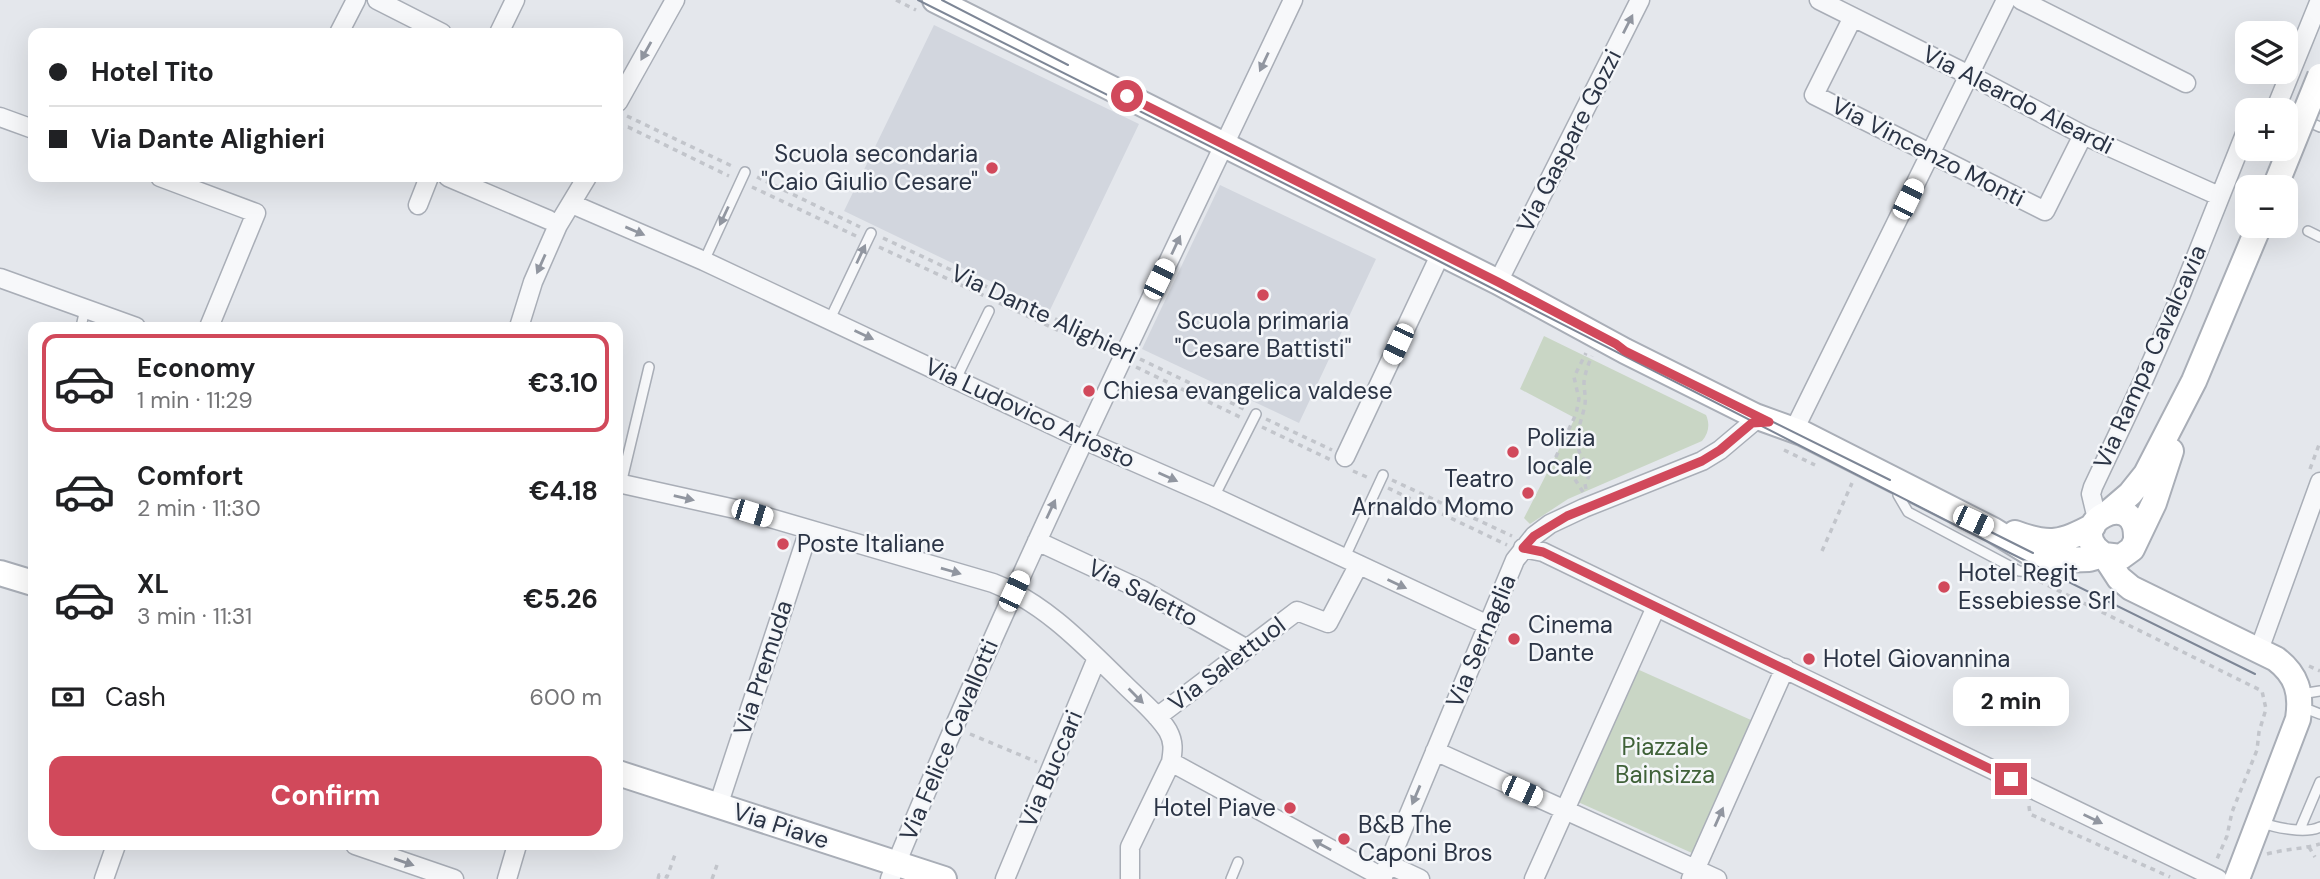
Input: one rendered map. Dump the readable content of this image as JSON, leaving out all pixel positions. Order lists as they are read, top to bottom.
{
  "streets": {
    "street": [
      "Via Aleardo Aleardi",
      "Via Gaspare Gozzi",
      "Via Vincenzo Monti",
      "Via Rampa Cavalcavia",
      "Via Ludovico Ariosto",
      "Via Saletto",
      "Via Sernaglia",
      "Via Salettuol",
      "Via Premuda",
      "Via Felice Cavallotti",
      "Via Buccari",
      "Via Piave"
    ],
    "path": ["Via Dante Alighieri"]
  },
  "crossings": [
    ["Via Aleardo Aleardi", "Via Vincenzo Monti"],
    ["Via Aleardo Aleardi", "Via Rampa Cavalcavia"],
    ["Via Dante Alighieri", "Via Felice Cavallotti"],
    ["Via Ludovico Ariosto", "Via Sernaglia"],
    ["Via Ludovico Ariosto", "Via Salettuol"],
    ["Via Ludovico Ariosto", "Via Felice Cavallotti"],
    ["Via Saletto", "Via Salettuol"],
    ["Via Saletto", "Via Felice Cavallotti"],
    ["Via Premuda", "Via Piave"],
    ["Via Felice Cavallotti", "Via Piave"]
  ],
  "one_way": ["Via Gaspare Gozzi", "Via Ludovico Ariosto"],
  "parks": ["Piazzale Bainsizza"],
  "places": [
    "Scuola secondaria \"Caio Giulio Cesare\"",
    "Scuola primaria \"Cesare Battisti\"",
    "Chiesa evangelica valdese",
    "Polizia locale",
    "Teatro Arnaldo Momo",
    "Poste Italiane",
    "Hotel Regit Essebiesse Srl",
    "Cinema Dante",
    "Hotel Giovannina",
    "Hotel Piave",
    "B&B The Caponi Bros"
  ],
  "page": {
    "map_buttons": ["+", "−"],
    "banner": ["Hotel Tito", "Via Dante Alighieri"],
    "list": [
      {
        "name": "Economy",
        "note": "1 min · 11:29",
        "value": "€3.10"
      },
      {
        "name": "Comfort",
        "note": "2 min · 11:30",
        "value": "€4.18"
      },
      {
        "name": "XL",
        "note": "3 min · 11:31",
        "value": "€5.26"
      }
    ],
    "pay": ["Cash", "600 m"],
    "bubble": "2 min",
    "buttons": "Confirm"
  }
}
